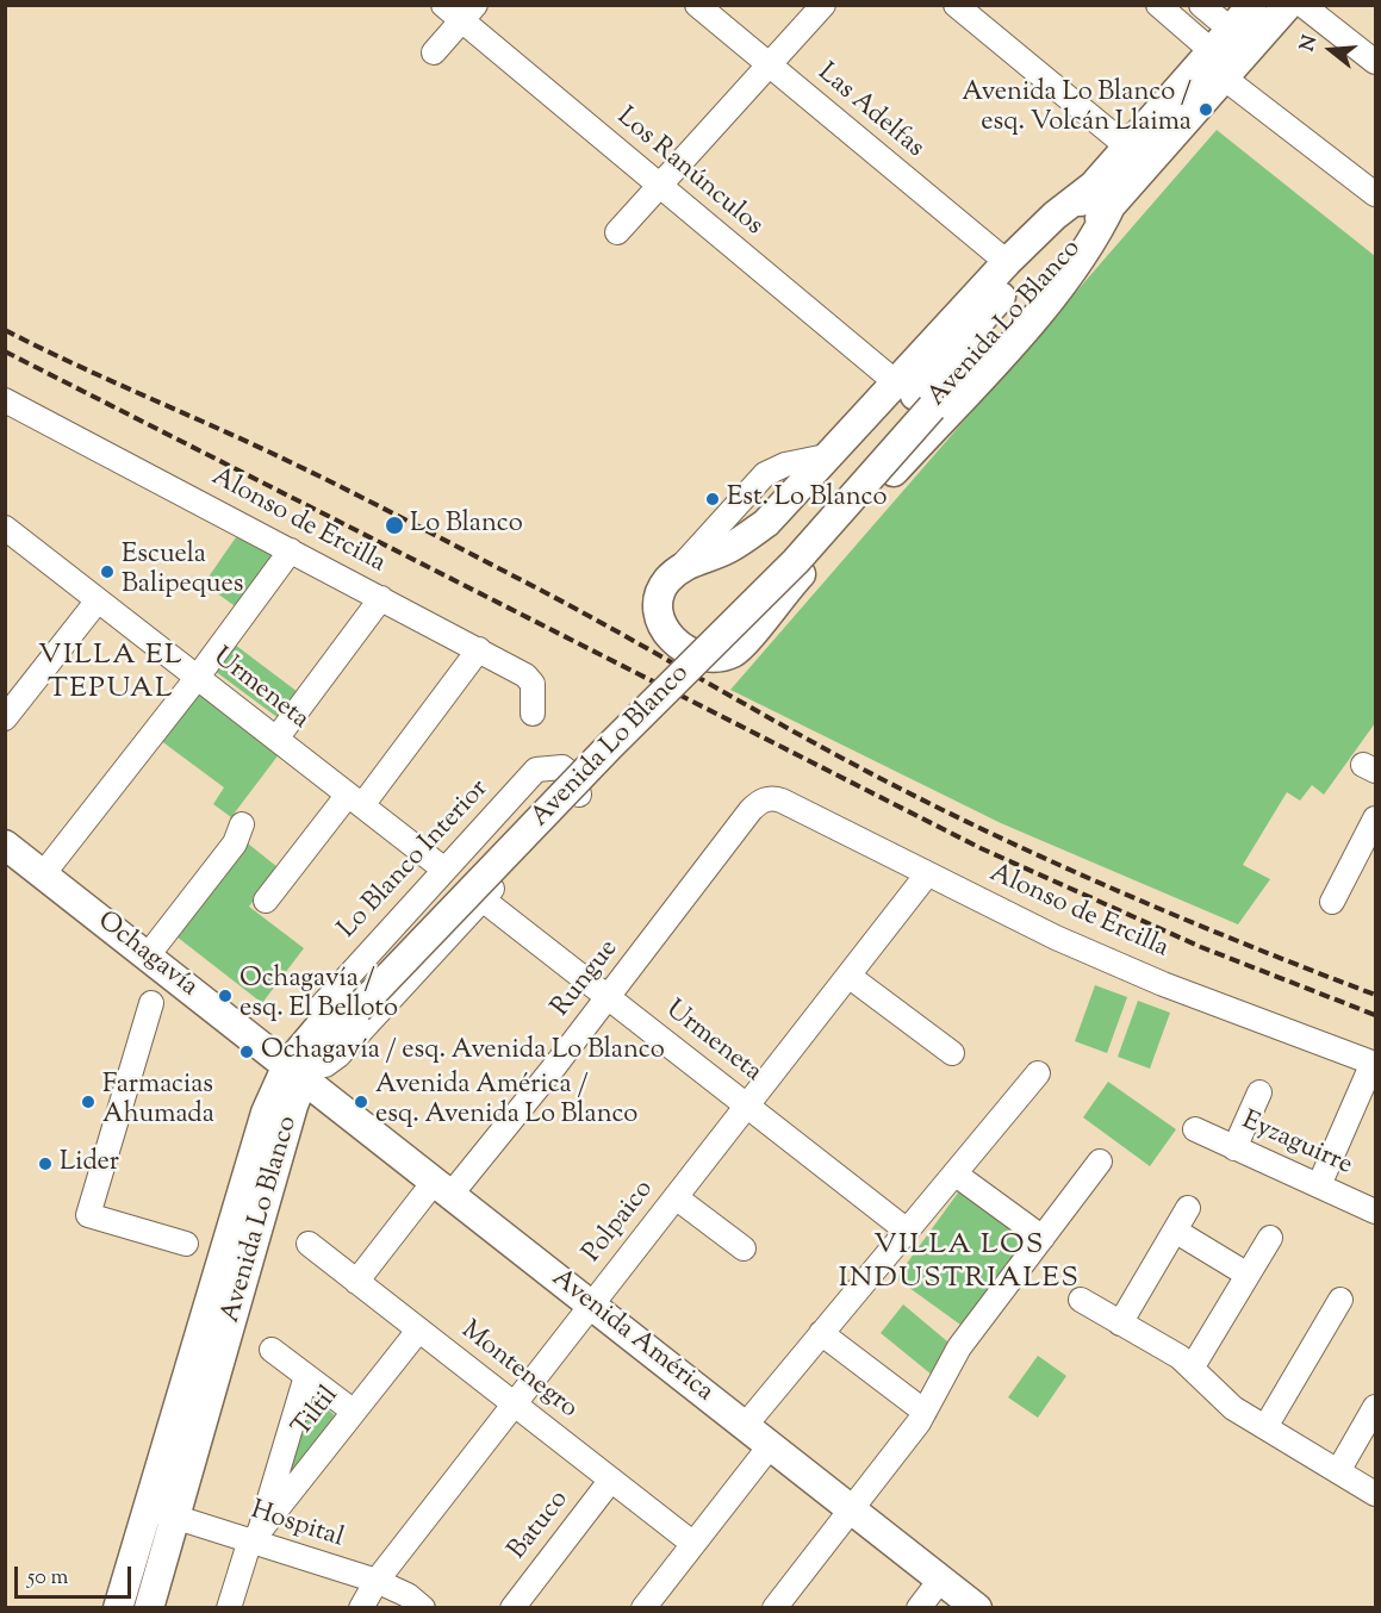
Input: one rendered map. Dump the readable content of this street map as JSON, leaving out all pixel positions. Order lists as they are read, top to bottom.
{
  "streets": {
    "main road": ["Avenida Lo Blanco", "Ochagavía", "Avenida América"],
    "street": [
      "Las Adelfas",
      "Los Ranúnculos",
      "Alonso de Ercilla",
      "Urmeneta",
      "Lo Blanco Interior",
      "Rungue",
      "Eyzaguirre",
      "Polpaico",
      "Montenegro",
      "Tiltil",
      "Hospital",
      "Batuco"
    ]
  },
  "crossings": [
    ["Los Ranúnculos", "Avenida Lo Blanco"],
    ["Avenida Lo Blanco", "Lo Blanco Interior"],
    ["Avenida Lo Blanco", "Ochagavía"],
    ["Avenida Lo Blanco", "Avenida América"],
    ["Avenida Lo Blanco", "Hospital"],
    ["Alonso de Ercilla", "Rungue"],
    ["Alonso de Ercilla", "Polpaico"],
    ["Urmeneta", "Lo Blanco Interior"],
    ["Urmeneta", "Rungue"],
    ["Urmeneta", "Polpaico"],
    ["Lo Blanco Interior", "Ochagavía"],
    ["Lo Blanco Interior", "Avenida América"],
    ["Ochagavía", "Avenida América"],
    ["Rungue", "Avenida América"],
    ["Rungue", "Montenegro"],
    ["Polpaico", "Avenida América"],
    ["Polpaico", "Montenegro"],
    ["Polpaico", "Hospital"],
    ["Montenegro", "Tiltil"],
    ["Montenegro", "Batuco"],
    ["Tiltil", "Hospital"]
  ],
  "districts": ["VILLA EL TEPUAL", "VILLA LOS INDUSTRIALES"],
  "places": [
    "Avenida Lo Blanco / esq. Volcán Llaima",
    "Est. Lo Blanco",
    "Lo Blanco",
    "Escuela Balipeques",
    "Ochagavía / esq. El Belloto",
    "Ochagavía / esq. Avenida Lo Blanco",
    "Farmacias Ahumada",
    "Avenida América / esq. Avenida Lo Blanco",
    "Lider"
  ],
  "scale_bar": "50 m",
  "north": "left"
}
